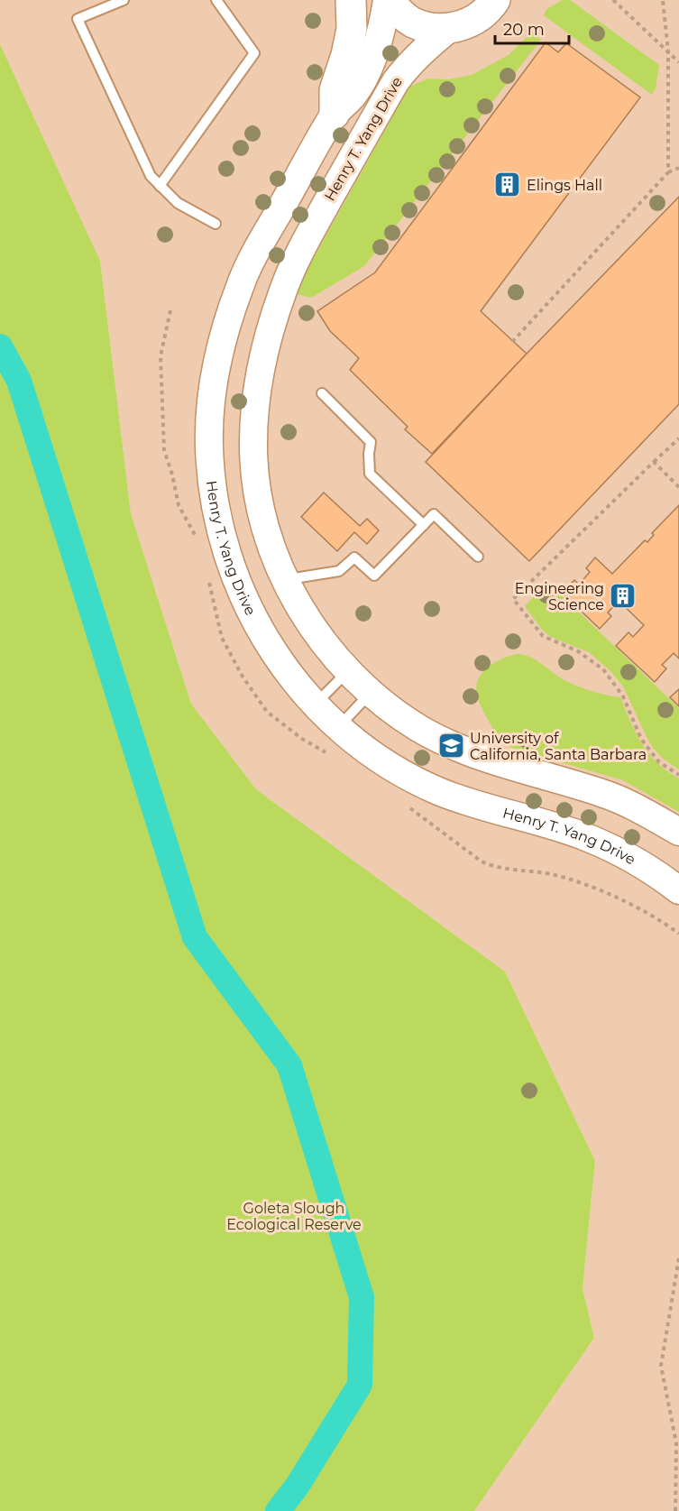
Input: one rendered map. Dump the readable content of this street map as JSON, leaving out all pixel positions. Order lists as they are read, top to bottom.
{
  "streets": {
    "main road": ["Henry T. Yang Drive"]
  },
  "parks": ["Goleta Slough Ecological Reserve"],
  "places": {
    "building": ["Elings Hall", "Engineering Science"],
    "school or university": ["University of California, Santa Barbara"]
  },
  "scale_bar": "20 m"
}
